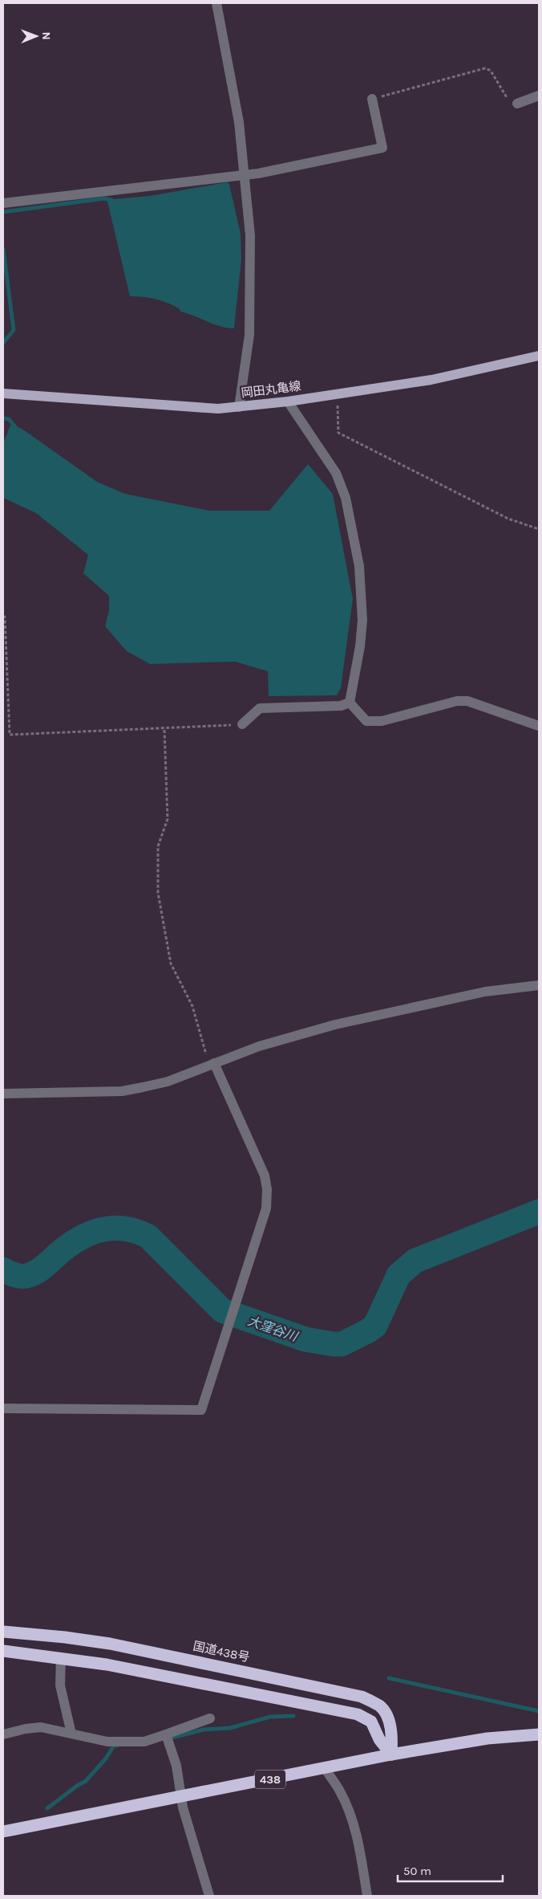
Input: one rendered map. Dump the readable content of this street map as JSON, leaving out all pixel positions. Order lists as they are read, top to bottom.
{
  "streets": {
    "highway": ["国道438号", "438"],
    "main road": ["岡田丸亀線"]
  },
  "crossings": [
    ["国道438号", "438"]
  ],
  "water": ["大窪谷川"],
  "scale_bar": "50 m",
  "north": "right"
}
